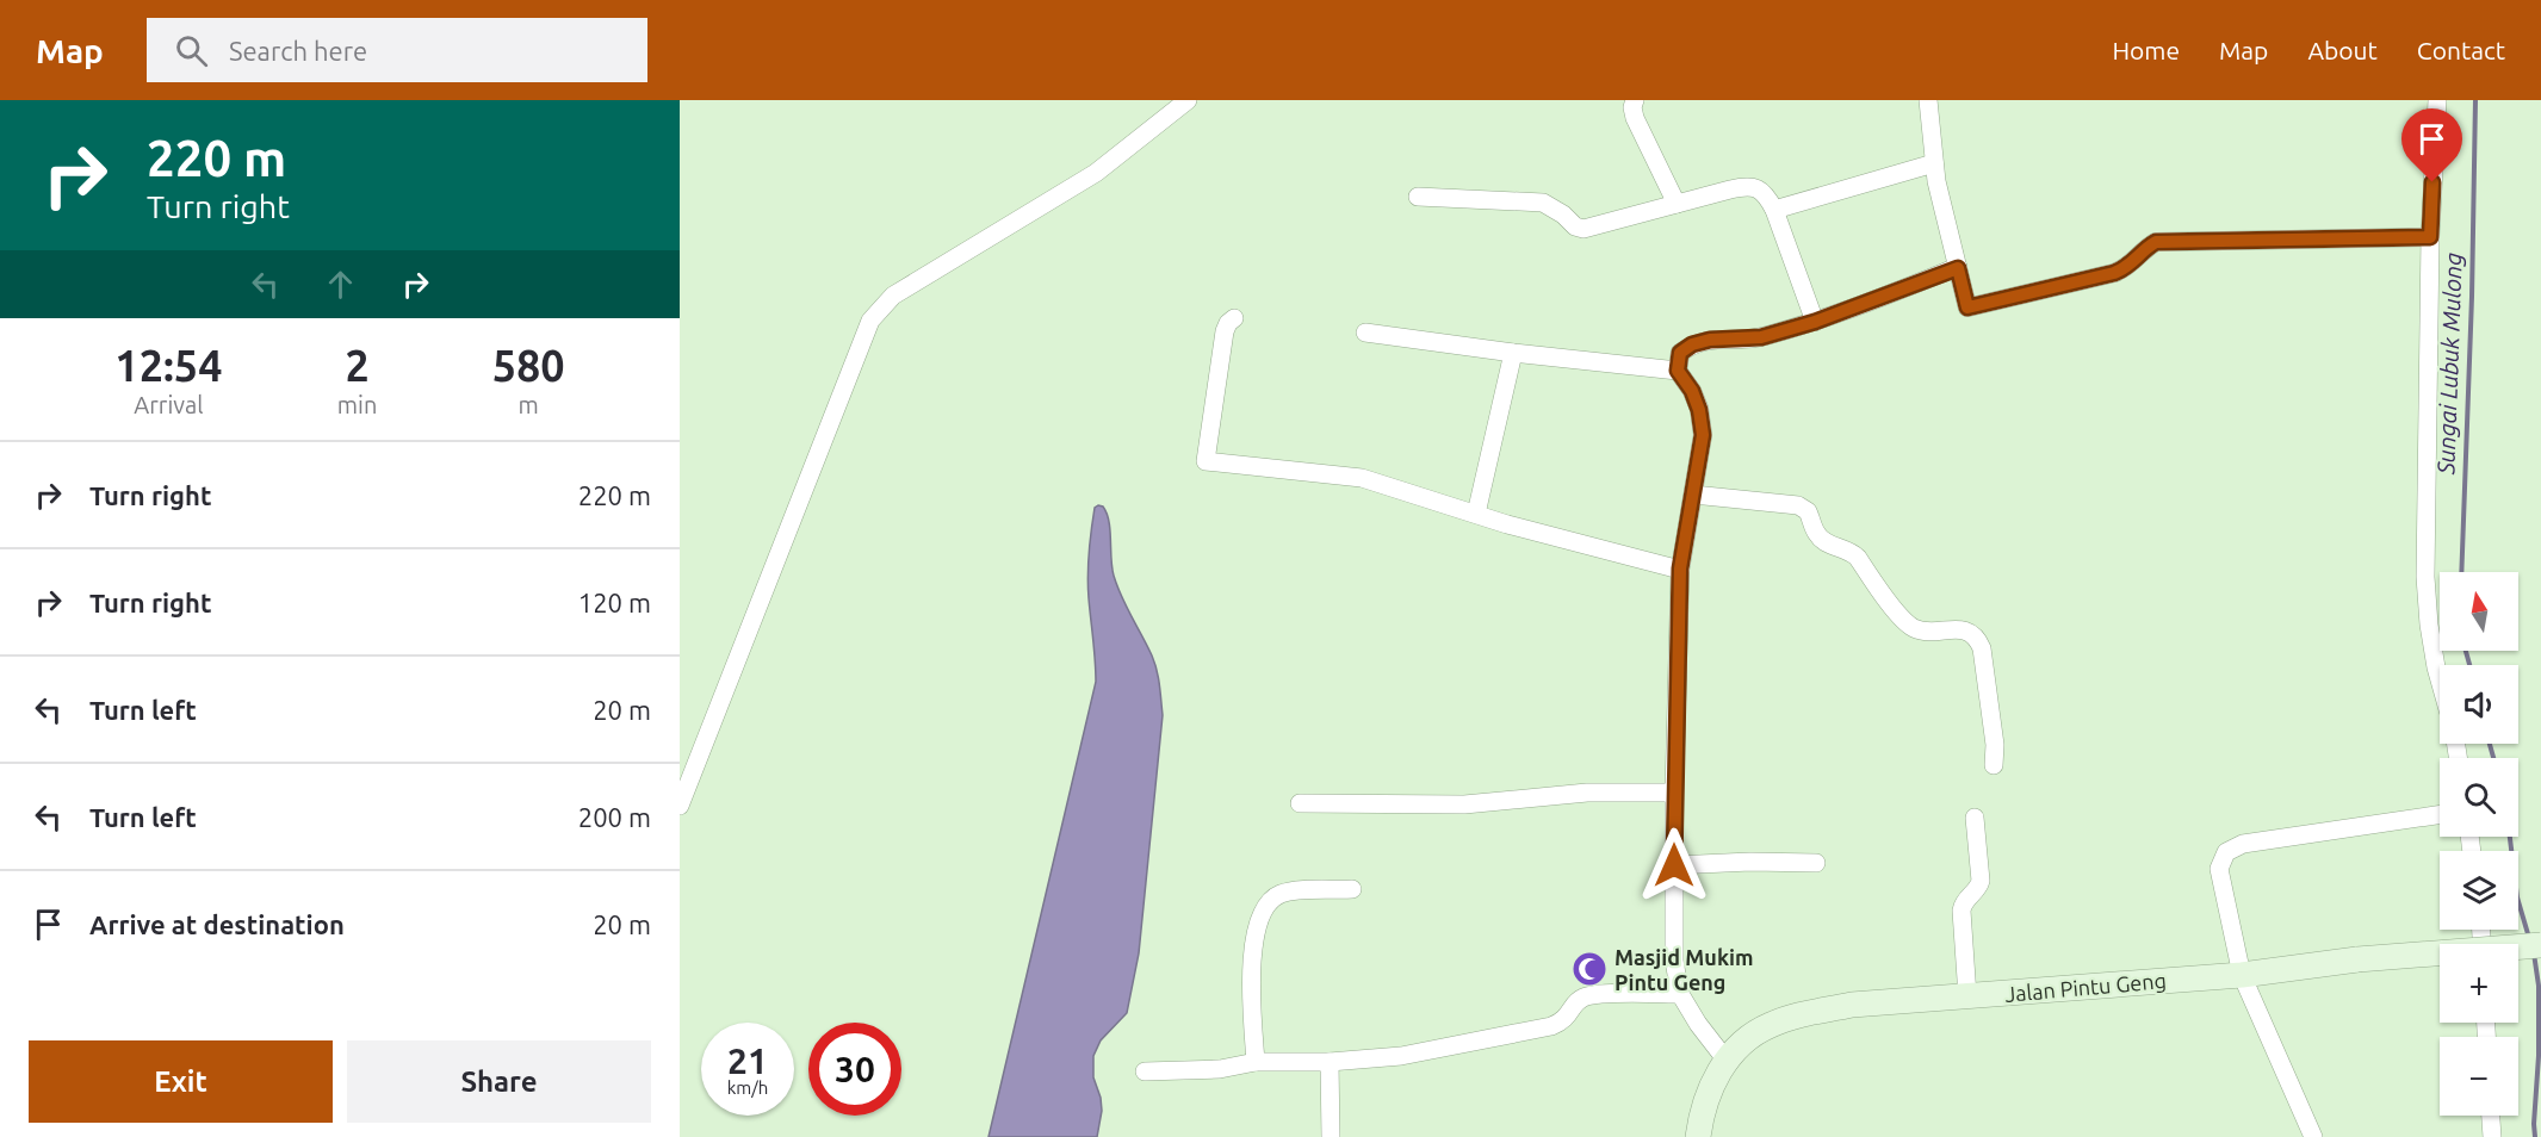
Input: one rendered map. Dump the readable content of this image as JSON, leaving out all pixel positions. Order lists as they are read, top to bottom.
{
  "streets": {
    "main road": ["Jalan Pintu Geng"]
  },
  "water": ["Sungai Lubuk Mulong"],
  "places": {
    "mosque": ["Masjid Mukim Pintu Geng"]
  },
  "north": "top",
  "page": {
    "header": "Map",
    "search": "Search here",
    "nav": [
      "Home",
      "Map",
      "About",
      "Contact"
    ],
    "turn": ["220 m", "Turn right"],
    "eta": [
      "12:54",
      "Arrival",
      "2",
      "min",
      "580",
      "m"
    ],
    "list": [
      {
        "name": "Turn right",
        "value": "220 m"
      },
      {
        "name": "Turn right",
        "value": "120 m"
      },
      {
        "name": "Turn left",
        "value": "20 m"
      },
      {
        "name": "Turn left",
        "value": "200 m"
      },
      {
        "name": "Arrive at destination",
        "value": "20 m"
      }
    ],
    "map_buttons": ["+", "−"],
    "speed": "21 km/h",
    "limit": "30",
    "buttons": ["Exit", "Share"]
  }
}
